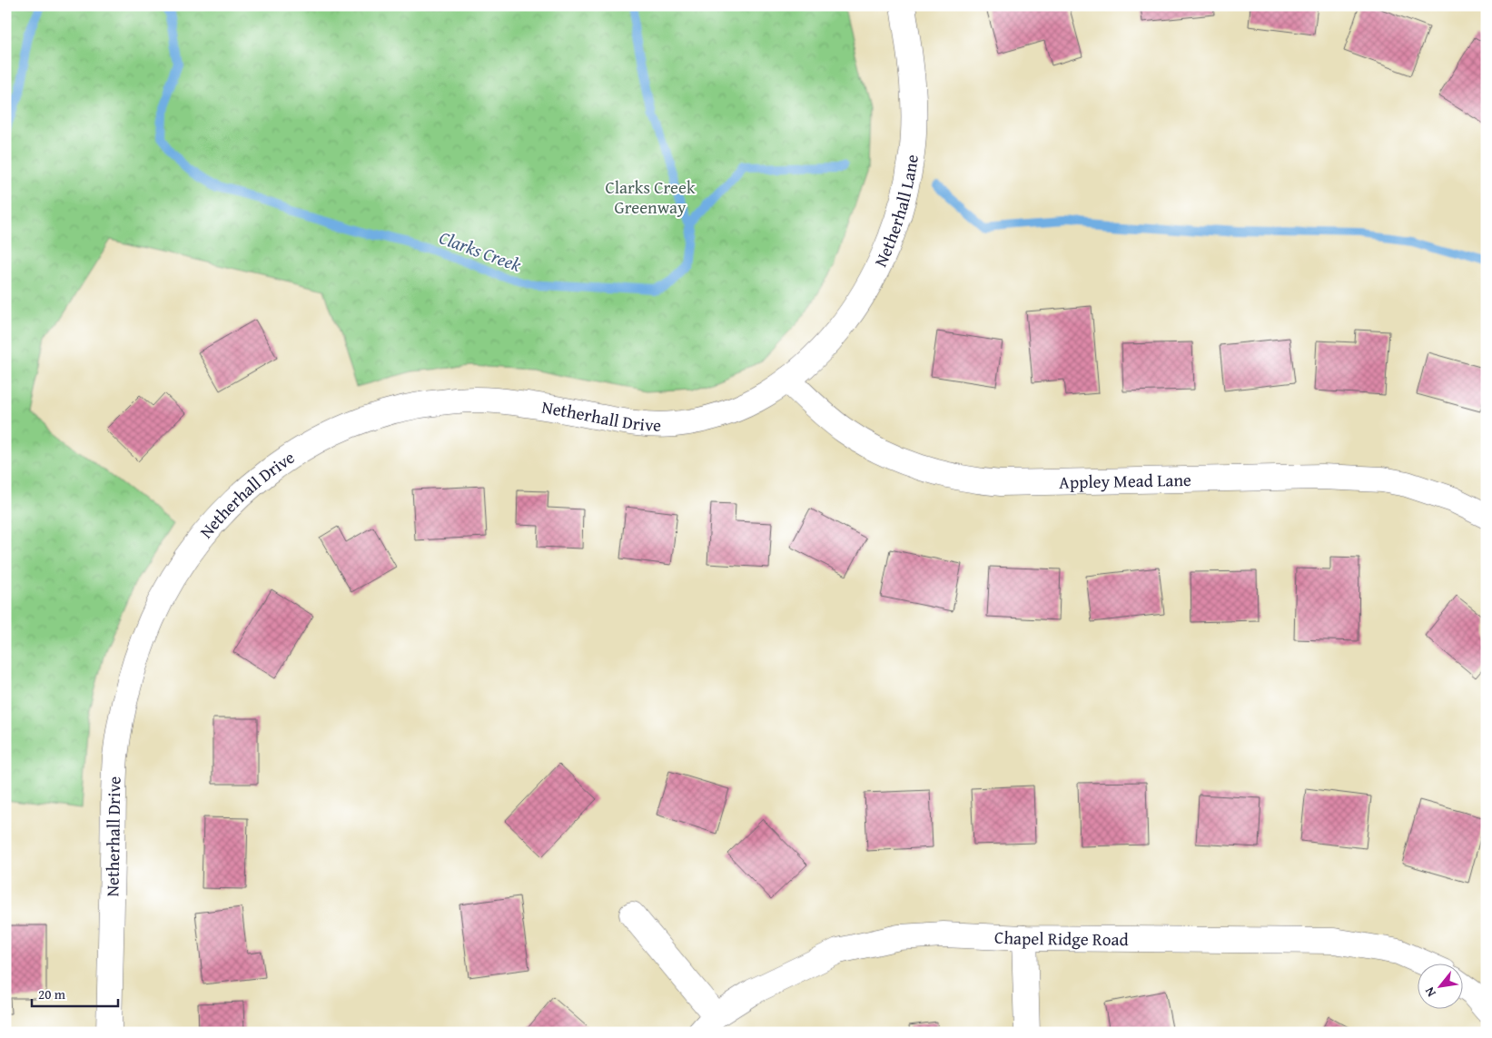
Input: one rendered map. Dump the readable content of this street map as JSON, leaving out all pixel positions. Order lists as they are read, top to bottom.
{
  "streets": {
    "street": [
      "Netherhall Lane",
      "Netherhall Drive",
      "Appley Mead Lane",
      "Chapel Ridge Road"
    ]
  },
  "crossings": [
    ["Netherhall Lane", "Netherhall Drive"],
    ["Netherhall Lane", "Appley Mead Lane"],
    ["Netherhall Drive", "Appley Mead Lane"]
  ],
  "water": ["Clarks Creek"],
  "parks": ["Clarks Creek Greenway"],
  "scale_bar": "20 m",
  "north": "bottom left"
}
